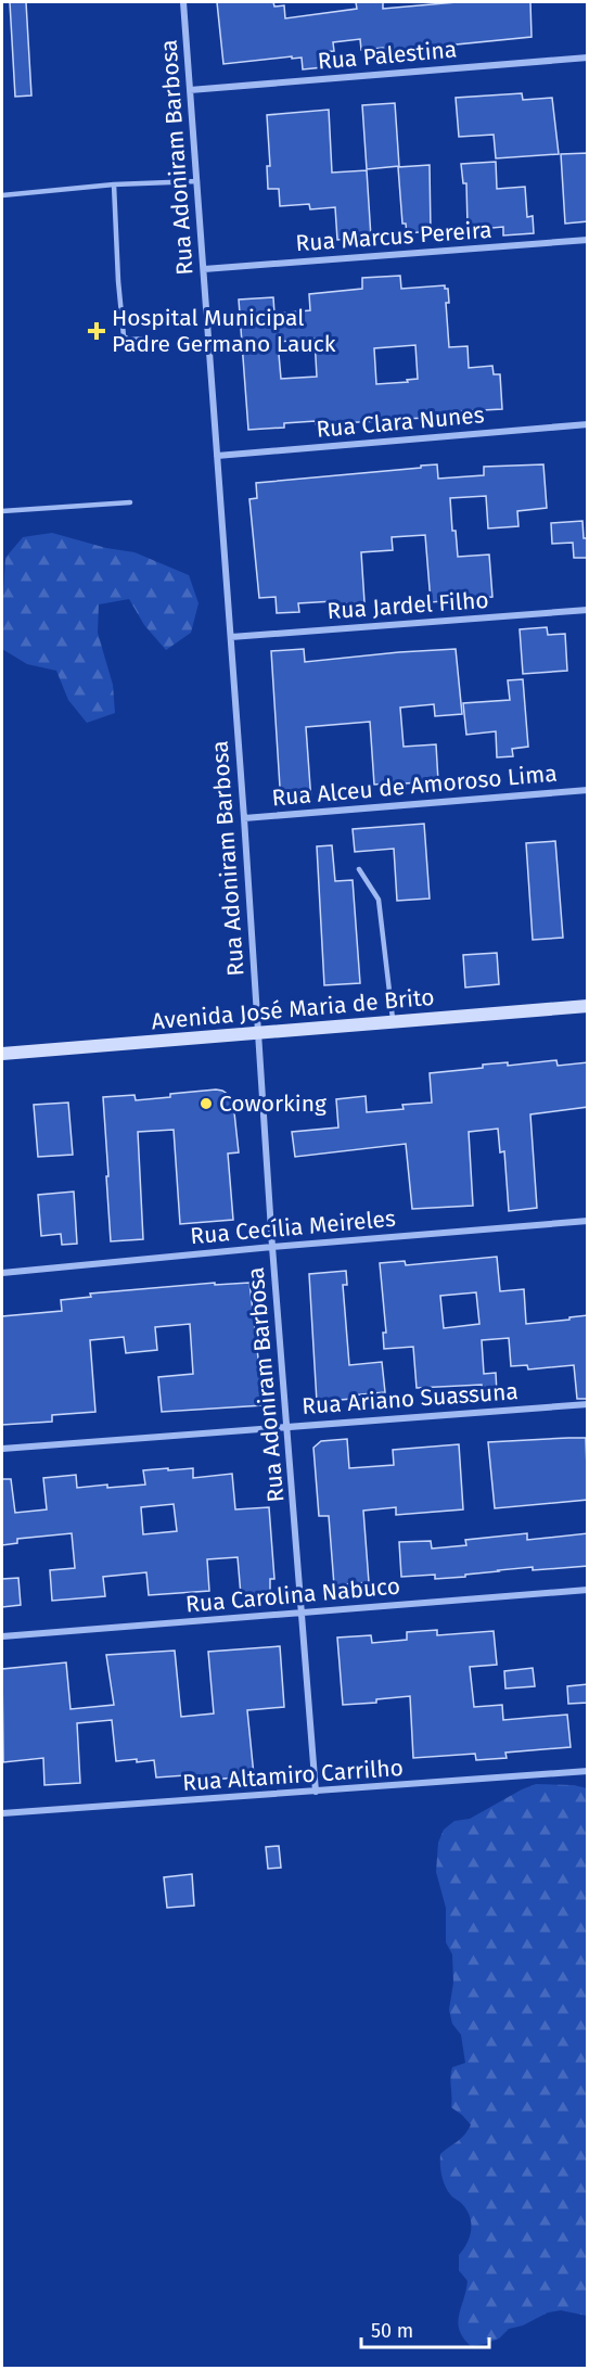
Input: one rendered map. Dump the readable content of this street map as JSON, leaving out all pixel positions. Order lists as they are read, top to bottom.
{
  "streets": {
    "main road": ["Avenida José Maria de Brito"],
    "street": [
      "Rua Palestina",
      "Rua Adoniram Barbosa",
      "Rua Marcus Pereira",
      "Rua Clara Nunes",
      "Rua Jardel Filho",
      "Rua Alceu de Amoroso Lima",
      "Rua Cecília Meireles",
      "Rua Ariano Suassuna",
      "Rua Carolina Nabuco",
      "Rua Altamiro Carrilho"
    ]
  },
  "crossings": [
    ["Rua Palestina", "Rua Adoniram Barbosa"],
    ["Rua Adoniram Barbosa", "Rua Marcus Pereira"],
    ["Rua Adoniram Barbosa", "Rua Clara Nunes"],
    ["Rua Adoniram Barbosa", "Rua Jardel Filho"],
    ["Rua Adoniram Barbosa", "Rua Alceu de Amoroso Lima"],
    ["Rua Adoniram Barbosa", "Avenida José Maria de Brito"],
    ["Rua Adoniram Barbosa", "Rua Cecília Meireles"],
    ["Rua Adoniram Barbosa", "Rua Ariano Suassuna"],
    ["Rua Adoniram Barbosa", "Rua Carolina Nabuco"],
    ["Rua Adoniram Barbosa", "Rua Altamiro Carrilho"]
  ],
  "places": {
    "health": ["Hospital Municipal Padre Germano Lauck"],
    "other": ["Coworking"]
  },
  "scale_bar": "50 m"
}
